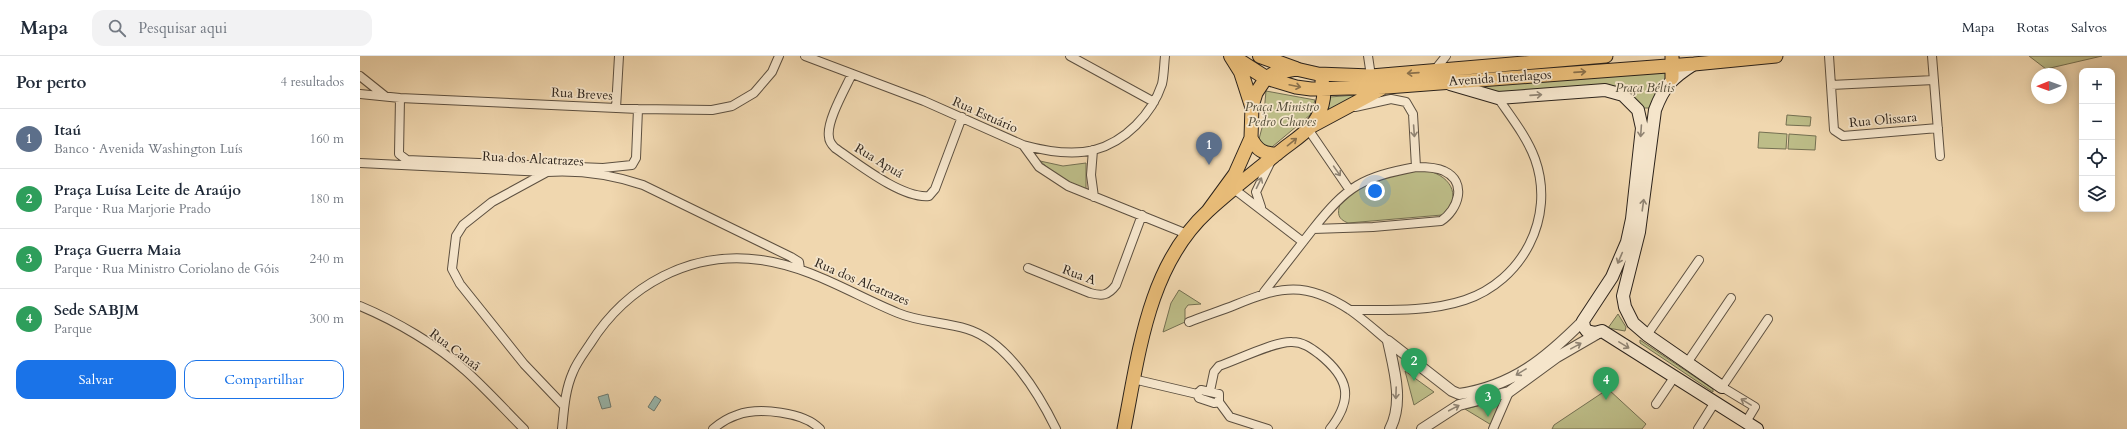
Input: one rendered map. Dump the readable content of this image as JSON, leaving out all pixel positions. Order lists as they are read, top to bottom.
{
  "streets": {
    "highway": ["Avenida Interlagos"],
    "street": [
      "Rua Breves",
      "Rua Estuário",
      "Rua Olissara",
      "Rua dos Alcatrazes",
      "Rua Apuá",
      "Rua A",
      "Rua Canaã"
    ]
  },
  "crossings": [
    ["Rua Estuário", "Rua Apuá"],
    ["Rua Estuário", "Rua A"]
  ],
  "parks": ["Praça Béltis", "Praça Ministro Pedro Chaves"],
  "north": "left",
  "page": {
    "header": "Mapa",
    "search": "Pesquisar aqui",
    "nav": ["Mapa", "Rotas", "Salvos"],
    "heading": ["Por perto", "4 resultados"],
    "map_buttons": ["+", "−"],
    "list": [
      {
        "mark": "1",
        "name": "Itaú",
        "note": "Banco · Avenida Washington Luís",
        "value": "160 m"
      },
      {
        "mark": "2",
        "name": "Praça Luísa Leite de Araújo",
        "note": "Parque · Rua Marjorie Prado",
        "value": "180 m"
      },
      {
        "mark": "3",
        "name": "Praça Guerra Maia",
        "note": "Parque · Rua Ministro Coriolano de Góis",
        "value": "240 m"
      },
      {
        "mark": "4",
        "name": "Sede SABJM",
        "note": "Parque",
        "value": "300 m"
      }
    ],
    "pins": [
      "1",
      "2",
      "4",
      "3"
    ],
    "buttons": ["Salvar", "Compartilhar"]
  }
}
